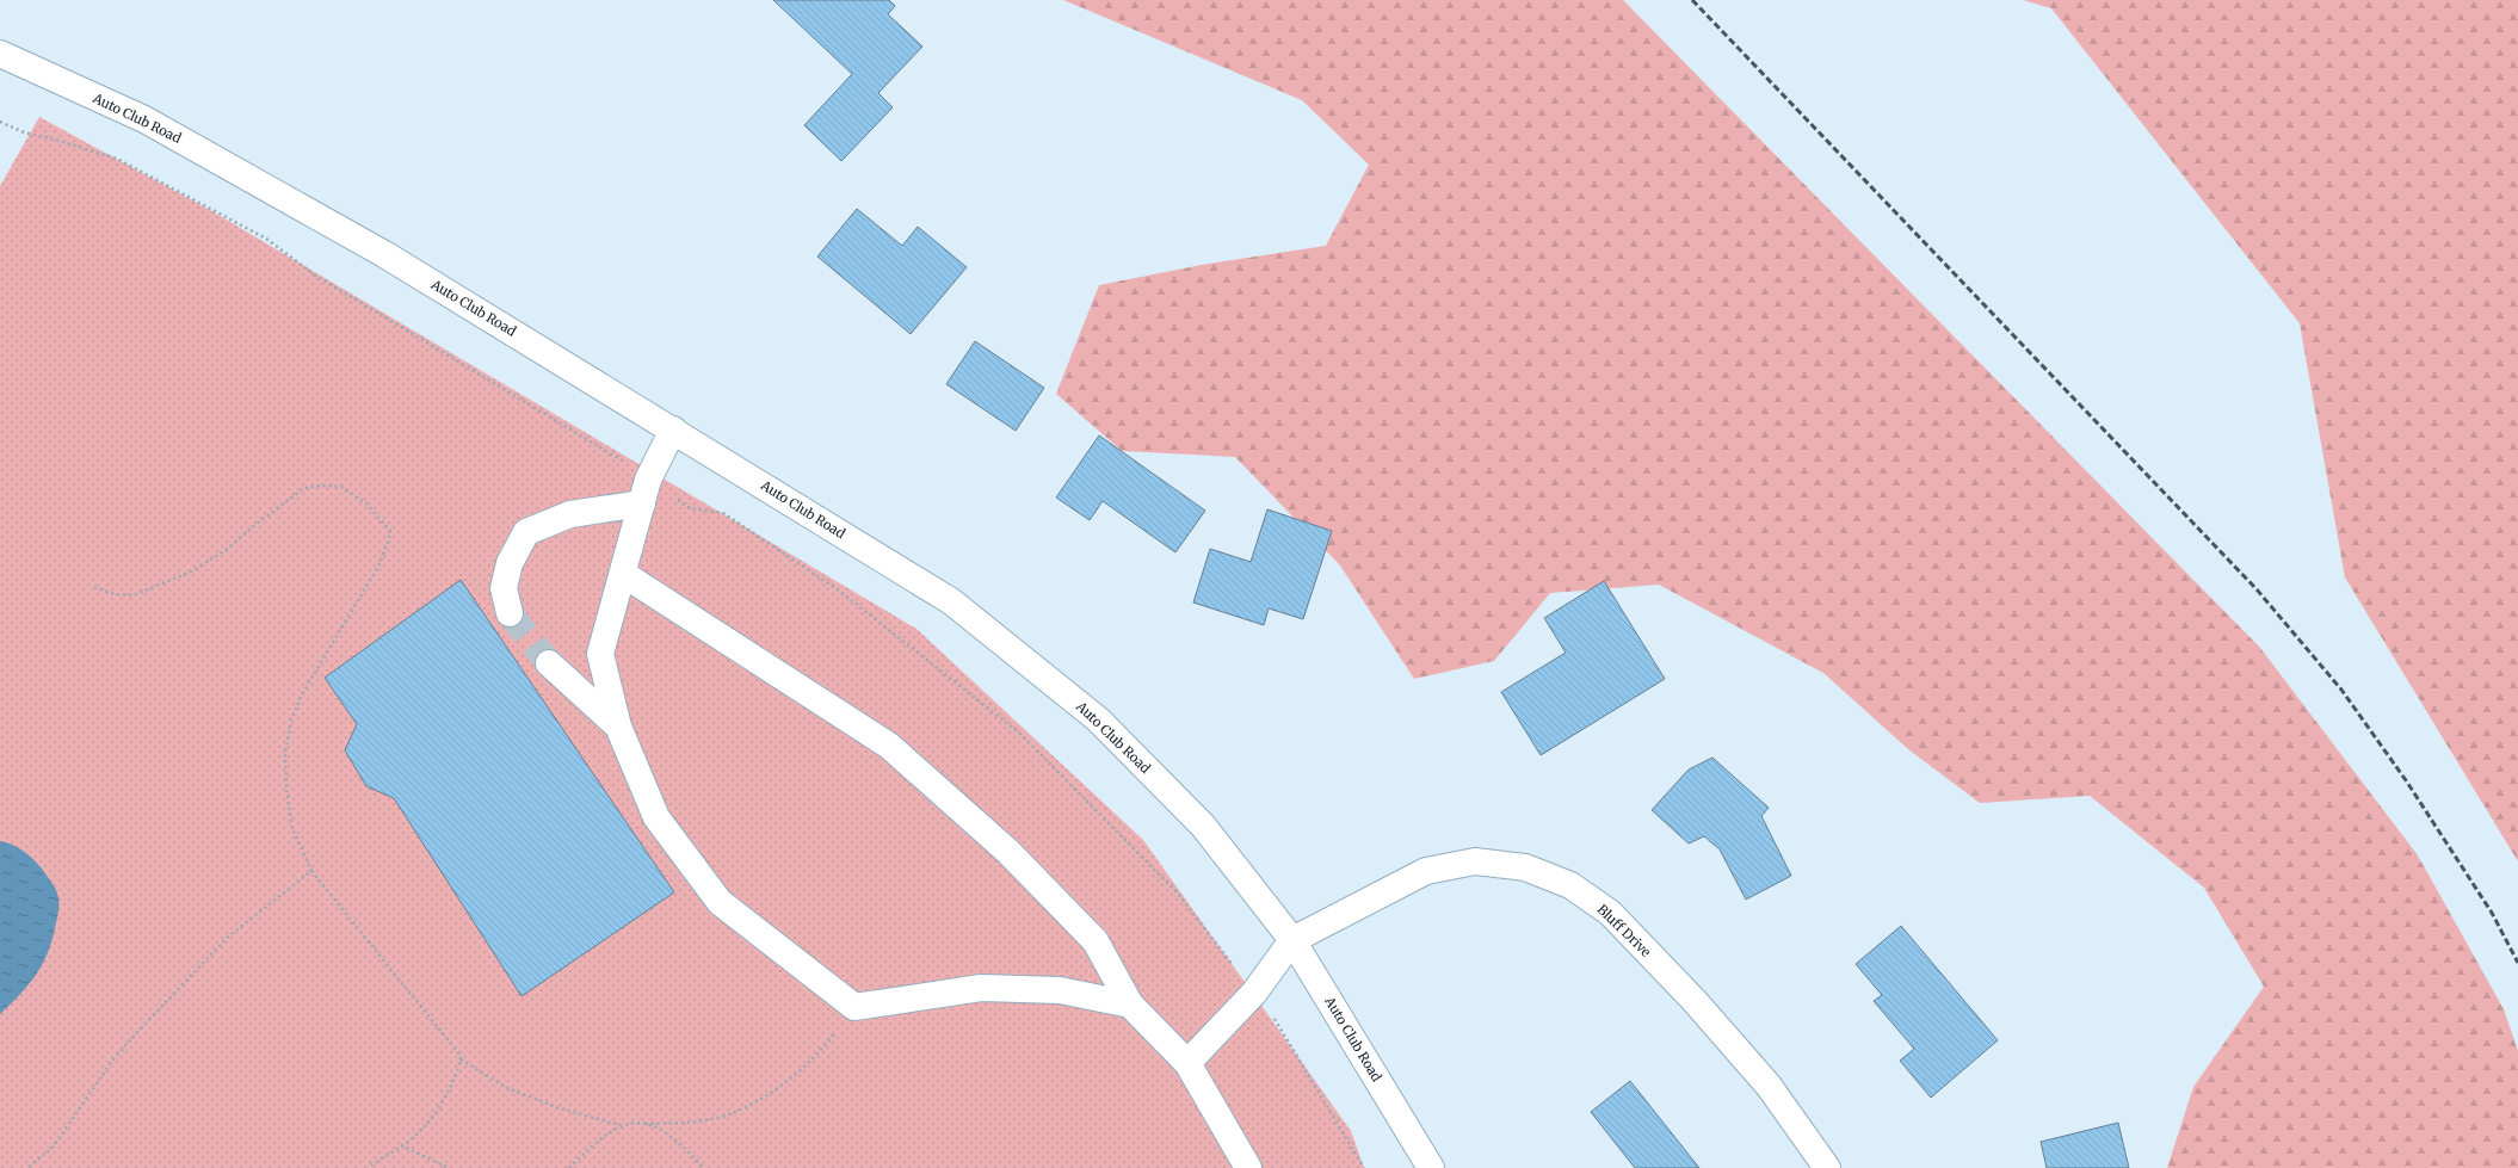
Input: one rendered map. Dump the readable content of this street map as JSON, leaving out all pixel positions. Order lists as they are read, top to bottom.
{
  "streets": {
    "street": ["Auto Club Road", "Bluff Drive"]
  },
  "crossings": [
    ["Auto Club Road", "Bluff Drive"]
  ]
}
